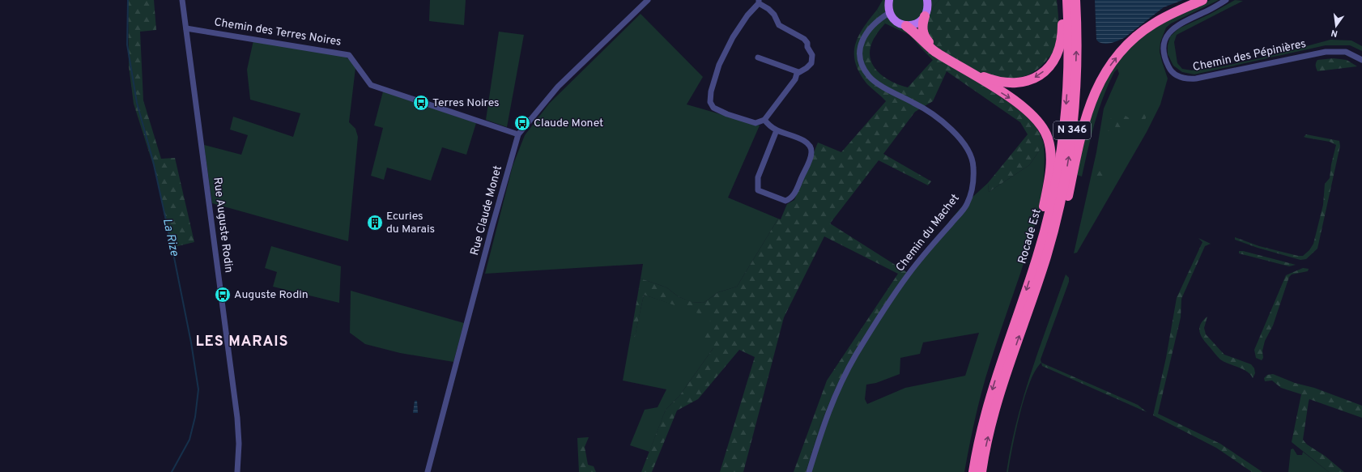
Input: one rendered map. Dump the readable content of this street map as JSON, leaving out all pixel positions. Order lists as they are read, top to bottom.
{
  "streets": {
    "highway": ["N 346", "Rocade Est"],
    "street": [
      "Chemin des Terres Noires",
      "Chemin des Pépinières",
      "Rue Claude Monet",
      "Rue Auguste Rodin",
      "Chemin du Machet"
    ]
  },
  "crossings": [
    ["Chemin des Terres Noires", "Rue Claude Monet"],
    ["Chemin des Terres Noires", "Rue Auguste Rodin"]
  ],
  "districts": ["LES MARAIS"],
  "water": ["La Rize"],
  "places": {
    "bus stop": ["Terres Noires", "Claude Monet", "Auguste Rodin"],
    "building": ["Ecuries du Marais"]
  },
  "north": "bottom"
}
